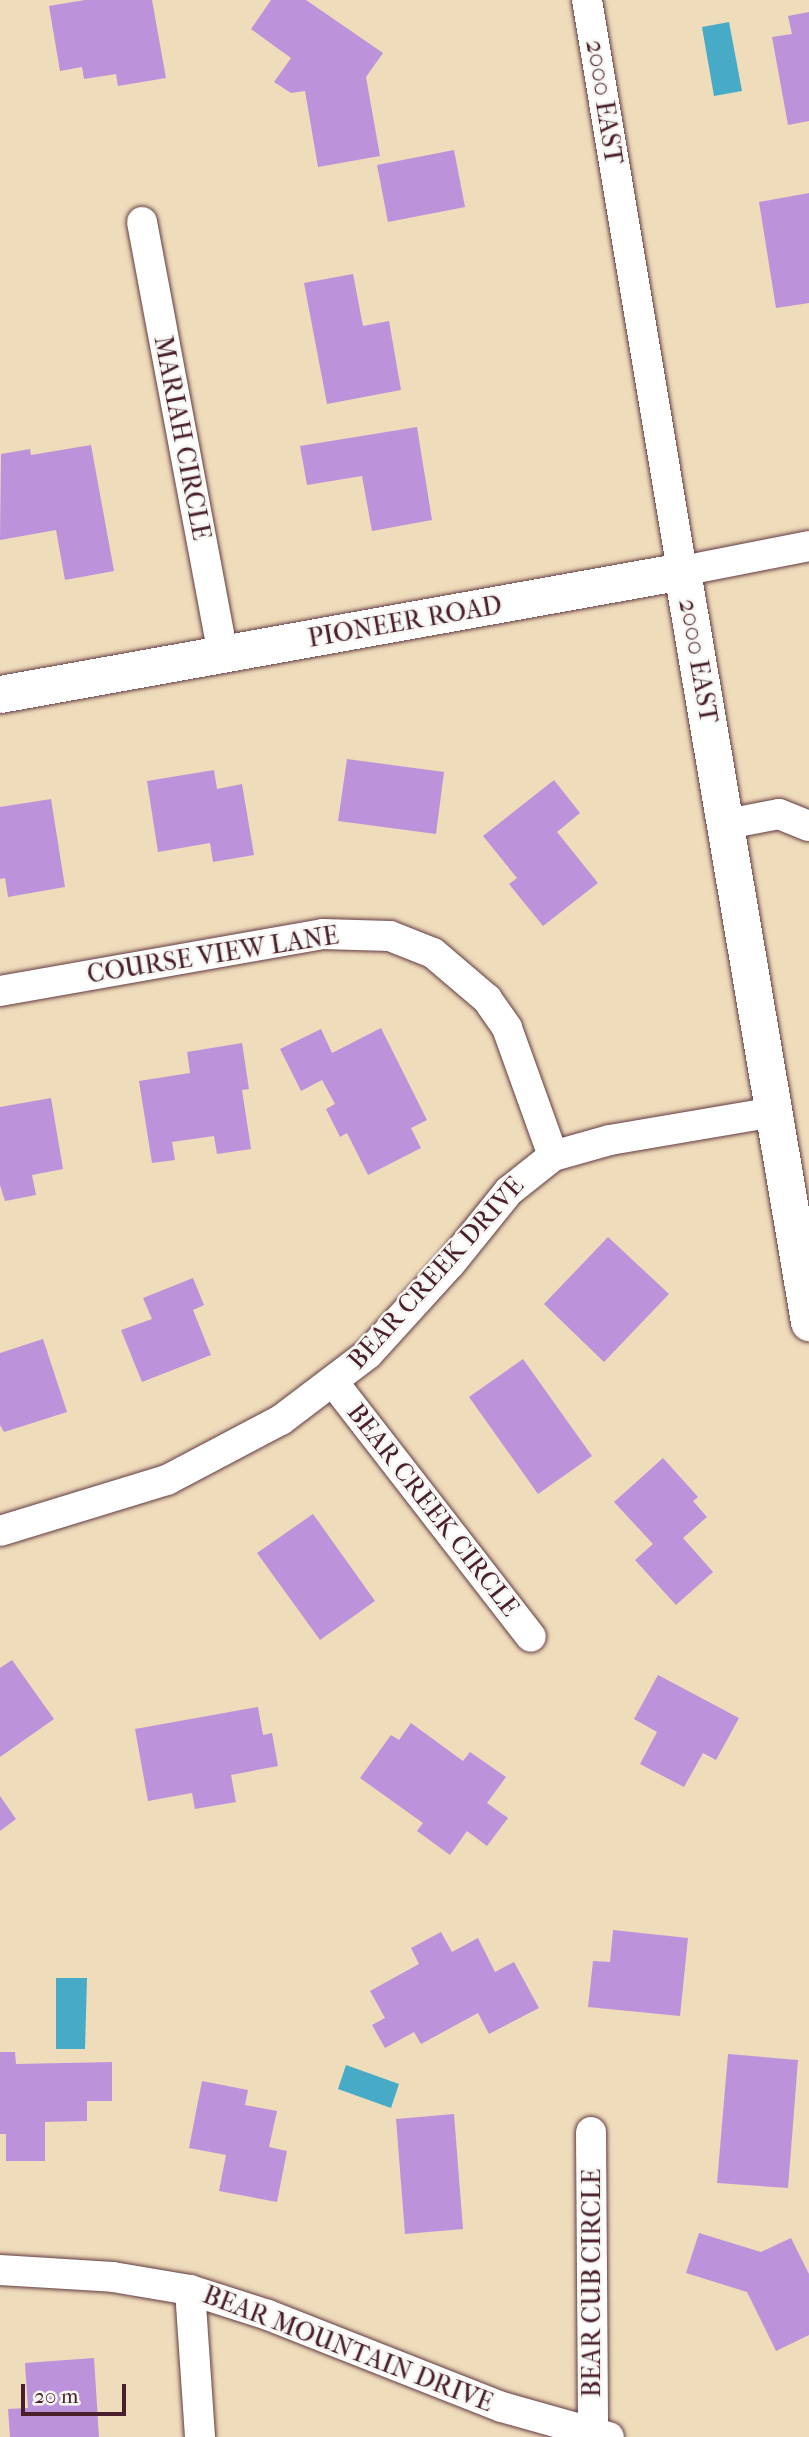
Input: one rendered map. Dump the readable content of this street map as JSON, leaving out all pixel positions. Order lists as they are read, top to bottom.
{
  "streets": {
    "street": [
      "2000 EAST",
      "MARIAH CIRCLE",
      "PIONEER ROAD",
      "COURSE VIEW LANE",
      "BEAR CREEK DRIVE",
      "BEAR CREEK CIRCLE",
      "BEAR CUB CIRCLE",
      "BEAR MOUNTAIN DRIVE"
    ]
  },
  "crossings": [
    ["2000 EAST", "PIONEER ROAD"],
    ["2000 EAST", "BEAR CREEK DRIVE"],
    ["MARIAH CIRCLE", "PIONEER ROAD"],
    ["COURSE VIEW LANE", "BEAR CREEK DRIVE"],
    ["BEAR CREEK DRIVE", "BEAR CREEK CIRCLE"],
    ["BEAR CUB CIRCLE", "BEAR MOUNTAIN DRIVE"]
  ],
  "scale_bar": "20 m"
}
